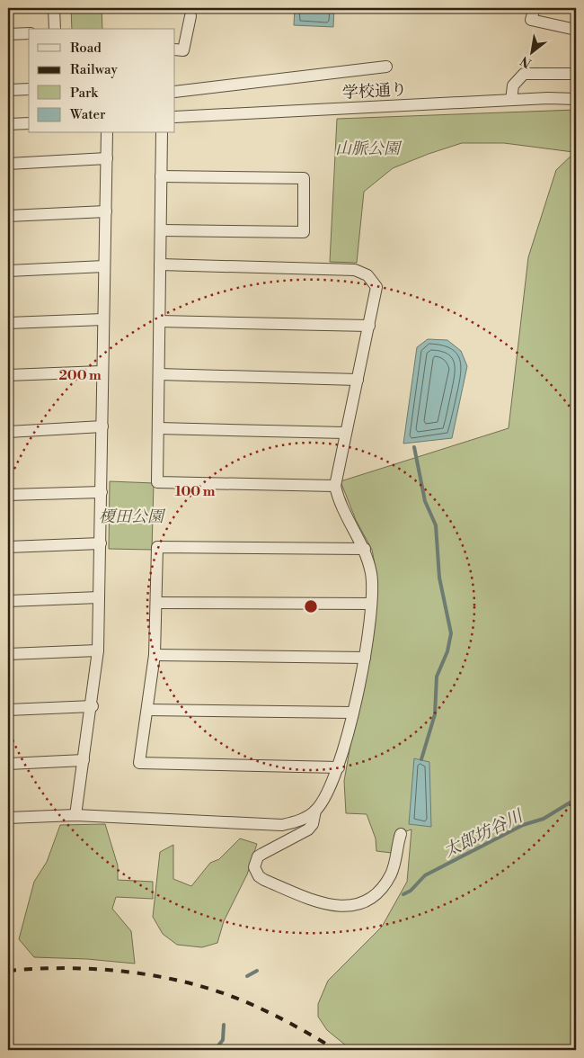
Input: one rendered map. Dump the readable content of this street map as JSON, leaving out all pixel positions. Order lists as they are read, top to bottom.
{
  "streets": {
    "street": ["学校通り"]
  },
  "water": ["太郎坊谷川"],
  "parks": ["山脈公園", "榎田公園"],
  "legend": [
    "Road",
    "Railway",
    "Park",
    "Water"
  ],
  "north": "bottom left",
  "rings": ["200 m", "100 m"]
}
